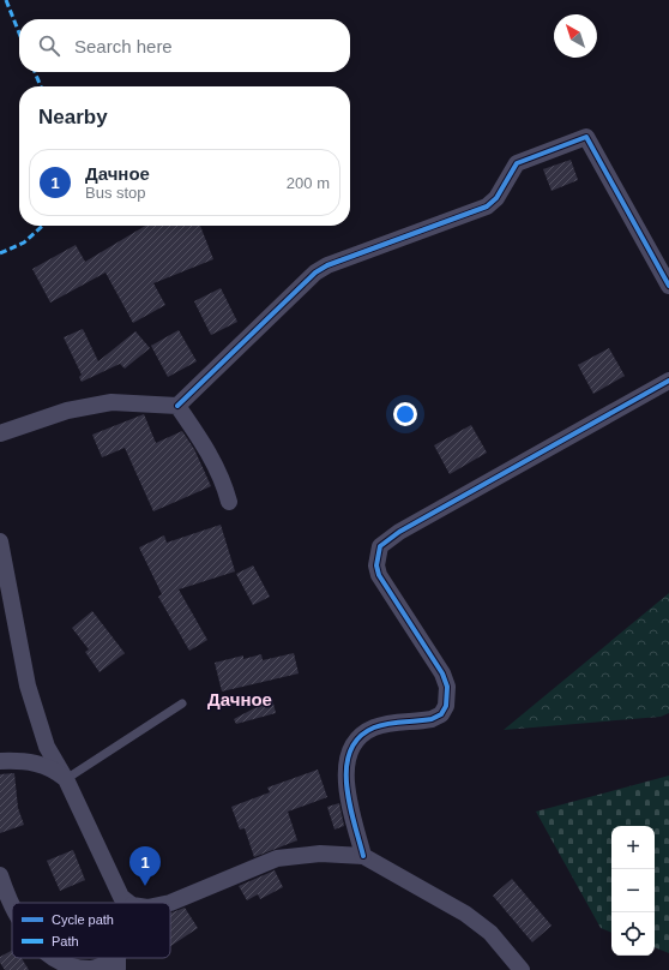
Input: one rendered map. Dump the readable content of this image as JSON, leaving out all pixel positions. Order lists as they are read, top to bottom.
{
  "districts": ["Дачное"],
  "legend": ["Cycle path", "Path"],
  "north": "top left",
  "page": {
    "search": "Search here",
    "heading": "Nearby",
    "list": [
      {
        "mark": "1",
        "name": "Дачное",
        "note": "Bus stop",
        "value": "200 m"
      }
    ],
    "map_buttons": ["+", "−"],
    "pins": "1"
  }
}
